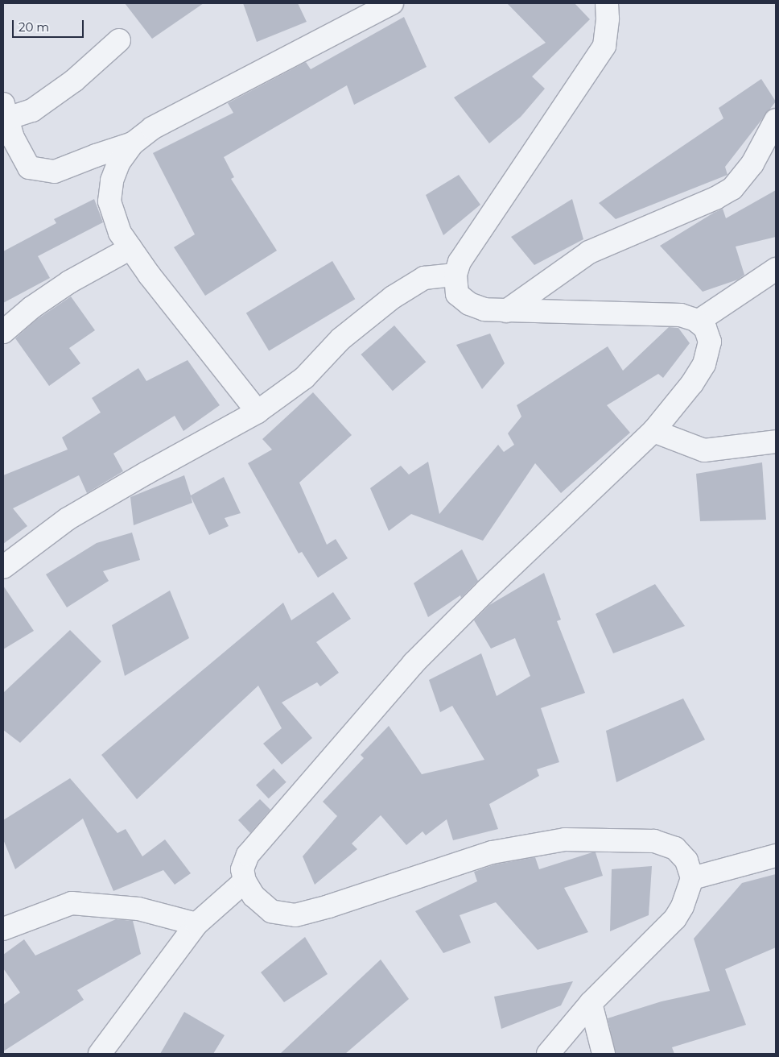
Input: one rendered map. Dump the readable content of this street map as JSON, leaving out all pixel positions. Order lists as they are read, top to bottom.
{
  "scale_bar": "20 m"
}
